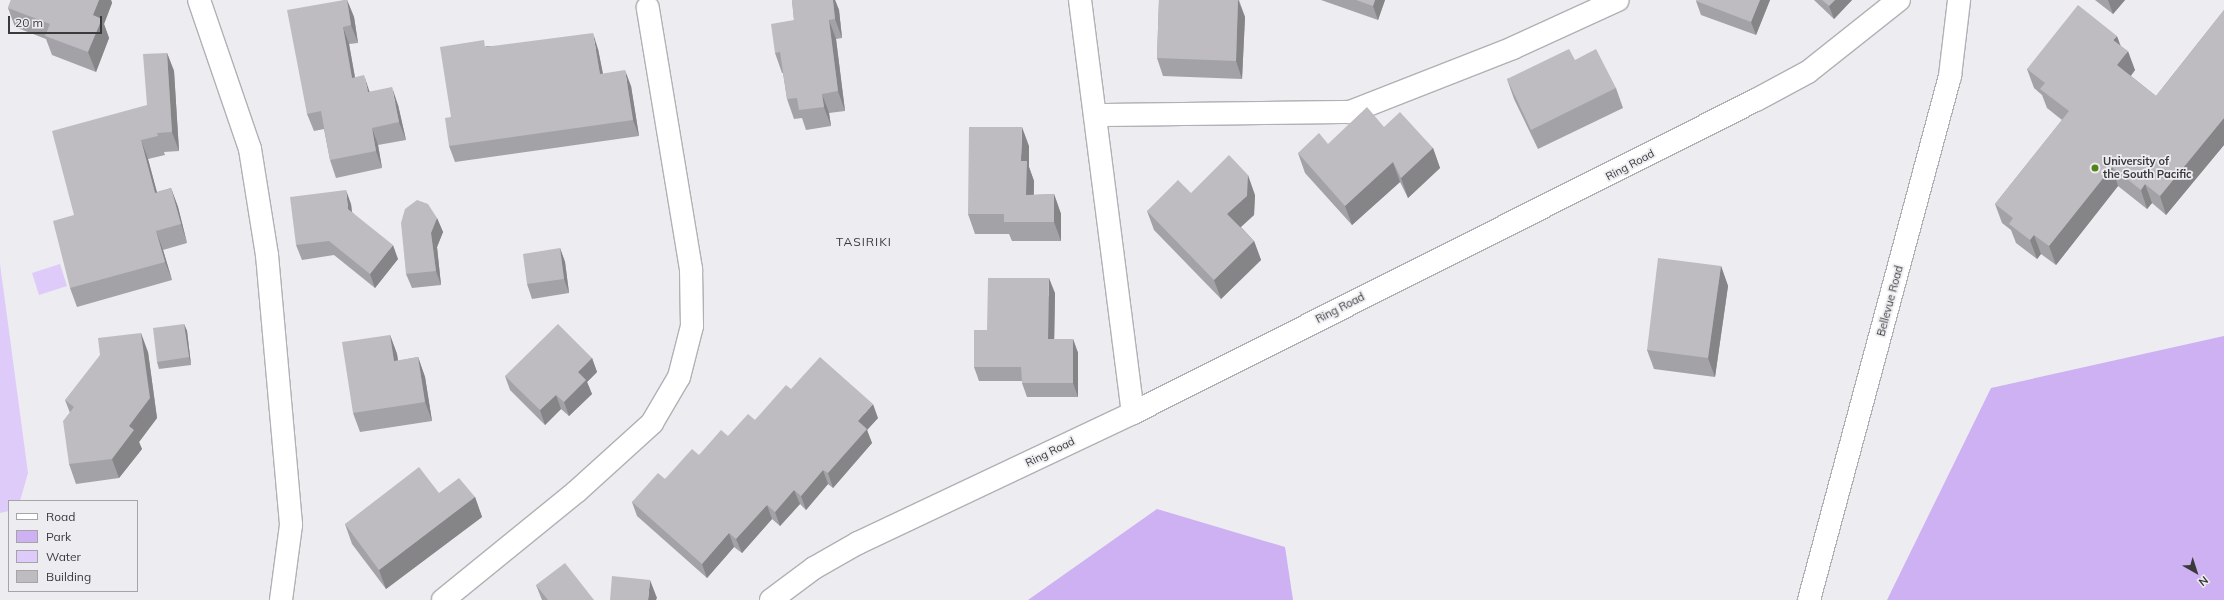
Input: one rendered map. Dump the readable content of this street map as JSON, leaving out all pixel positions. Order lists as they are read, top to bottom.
{
  "streets": {
    "street": ["Ring Road", "Bellevue Road"]
  },
  "districts": ["TASIRIKI"],
  "places": ["University of the South Pacific"],
  "legend": [
    "Road",
    "Park",
    "Water",
    "Building"
  ],
  "scale_bar": "20 m",
  "north": "bottom right"
}
